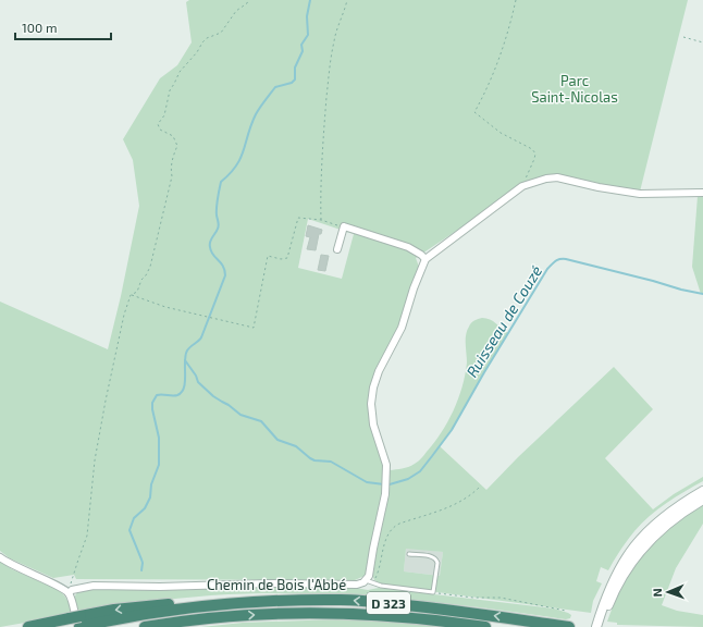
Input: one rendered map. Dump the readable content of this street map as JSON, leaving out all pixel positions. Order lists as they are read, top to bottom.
{
  "streets": {
    "highway": ["D 323"],
    "street": ["Chemin de Bois l'Abbé"]
  },
  "water": ["Ruisseau de Couzé"],
  "parks": ["Parc Saint-Nicolas"],
  "scale_bar": "100 m",
  "north": "left"
}
